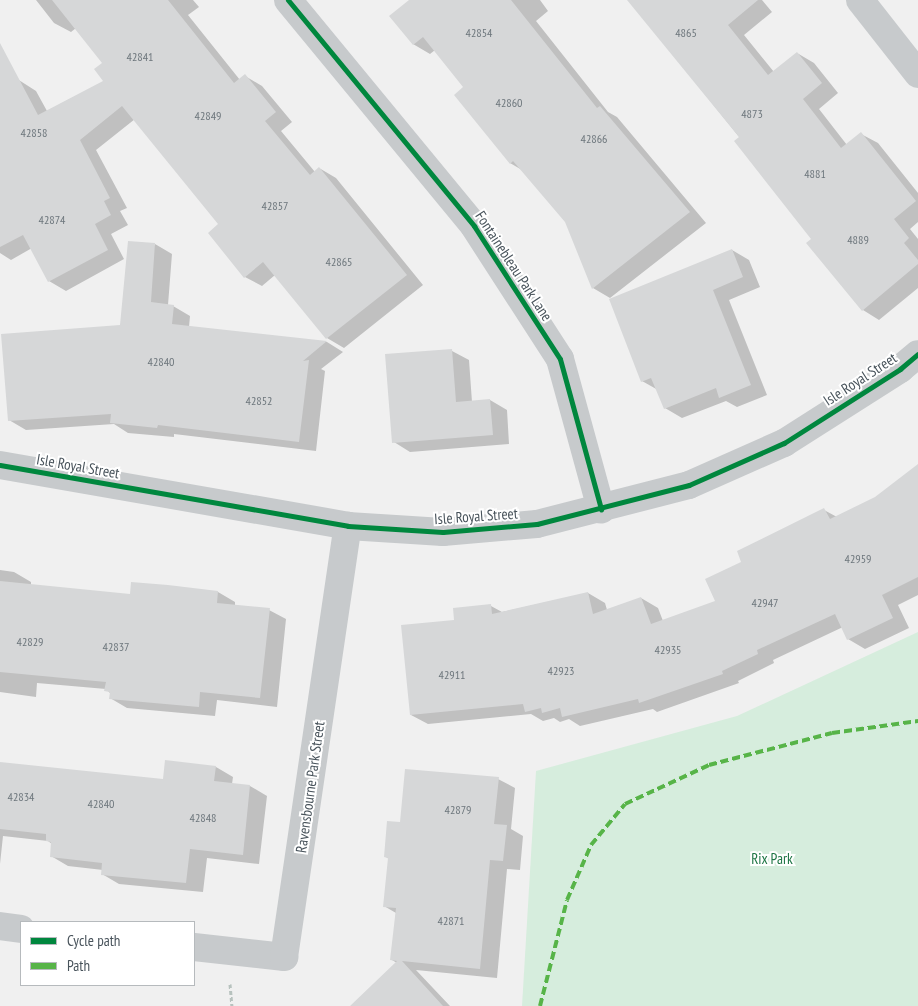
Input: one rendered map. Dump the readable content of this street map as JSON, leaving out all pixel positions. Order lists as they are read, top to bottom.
{
  "streets": {
    "street": ["Fontainebleau Park Lane", "Isle Royal Street", "Ravensbourne Park Street"]
  },
  "crossings": [
    ["Fontainebleau Park Lane", "Isle Royal Street"],
    ["Isle Royal Street", "Ravensbourne Park Street"]
  ],
  "parks": ["Rix Park"],
  "house_numbers": [
    "42854",
    "4865",
    "42841",
    "42860",
    "4873",
    "42849",
    "42858",
    "42866",
    "4881",
    "42857",
    "42874",
    "4889",
    "42865",
    "42840",
    "42852",
    "42959",
    "42947",
    "42829",
    "42837",
    "42935",
    "42923",
    "42911",
    "42834",
    "42840",
    "42879",
    "42848",
    "42871"
  ],
  "legend": ["Cycle path", "Path"]
}
